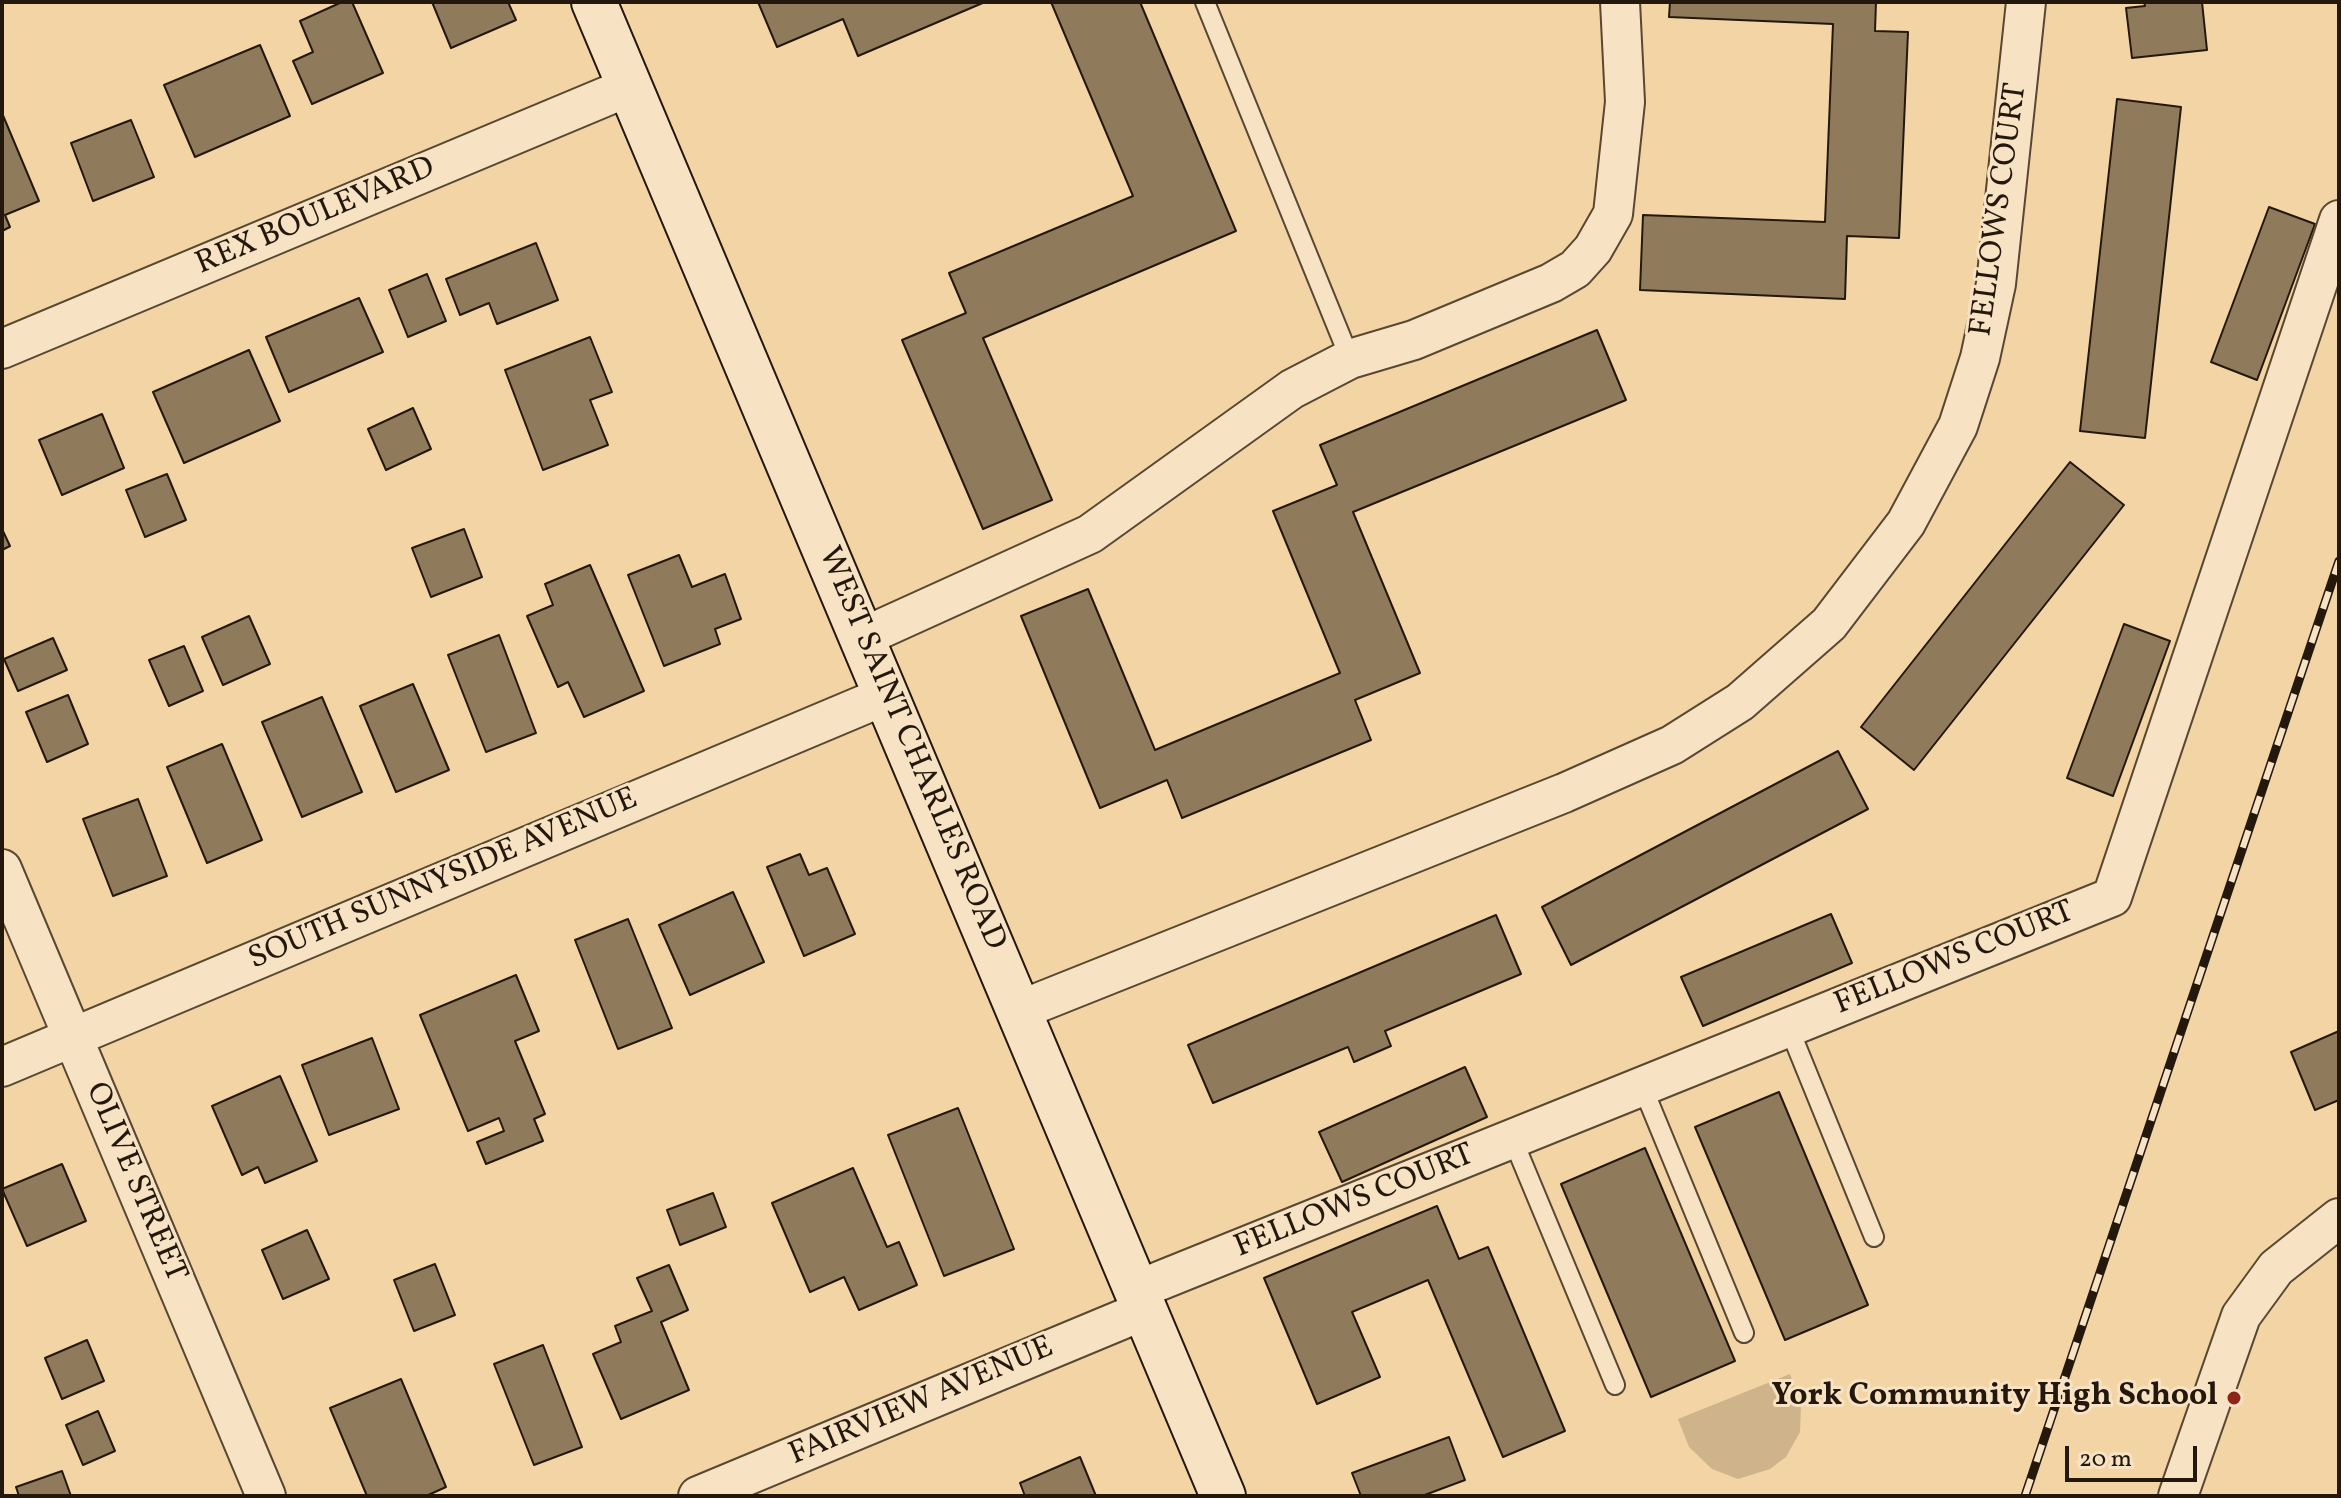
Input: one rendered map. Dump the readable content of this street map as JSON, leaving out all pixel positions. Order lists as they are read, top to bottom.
{
  "streets": {
    "main road": ["WEST SAINT CHARLES ROAD"],
    "street": [
      "FELLOWS COURT",
      "REX BOULEVARD",
      "SOUTH SUNNYSIDE AVENUE",
      "OLIVE STREET",
      "FAIRVIEW AVENUE"
    ]
  },
  "crossings": [
    ["FELLOWS COURT", "WEST SAINT CHARLES ROAD"],
    ["FELLOWS COURT", "FAIRVIEW AVENUE"],
    ["REX BOULEVARD", "WEST SAINT CHARLES ROAD"],
    ["WEST SAINT CHARLES ROAD", "SOUTH SUNNYSIDE AVENUE"],
    ["WEST SAINT CHARLES ROAD", "FAIRVIEW AVENUE"],
    ["SOUTH SUNNYSIDE AVENUE", "OLIVE STREET"]
  ],
  "places": ["York Community High School"],
  "scale_bar": "20 m"
}
